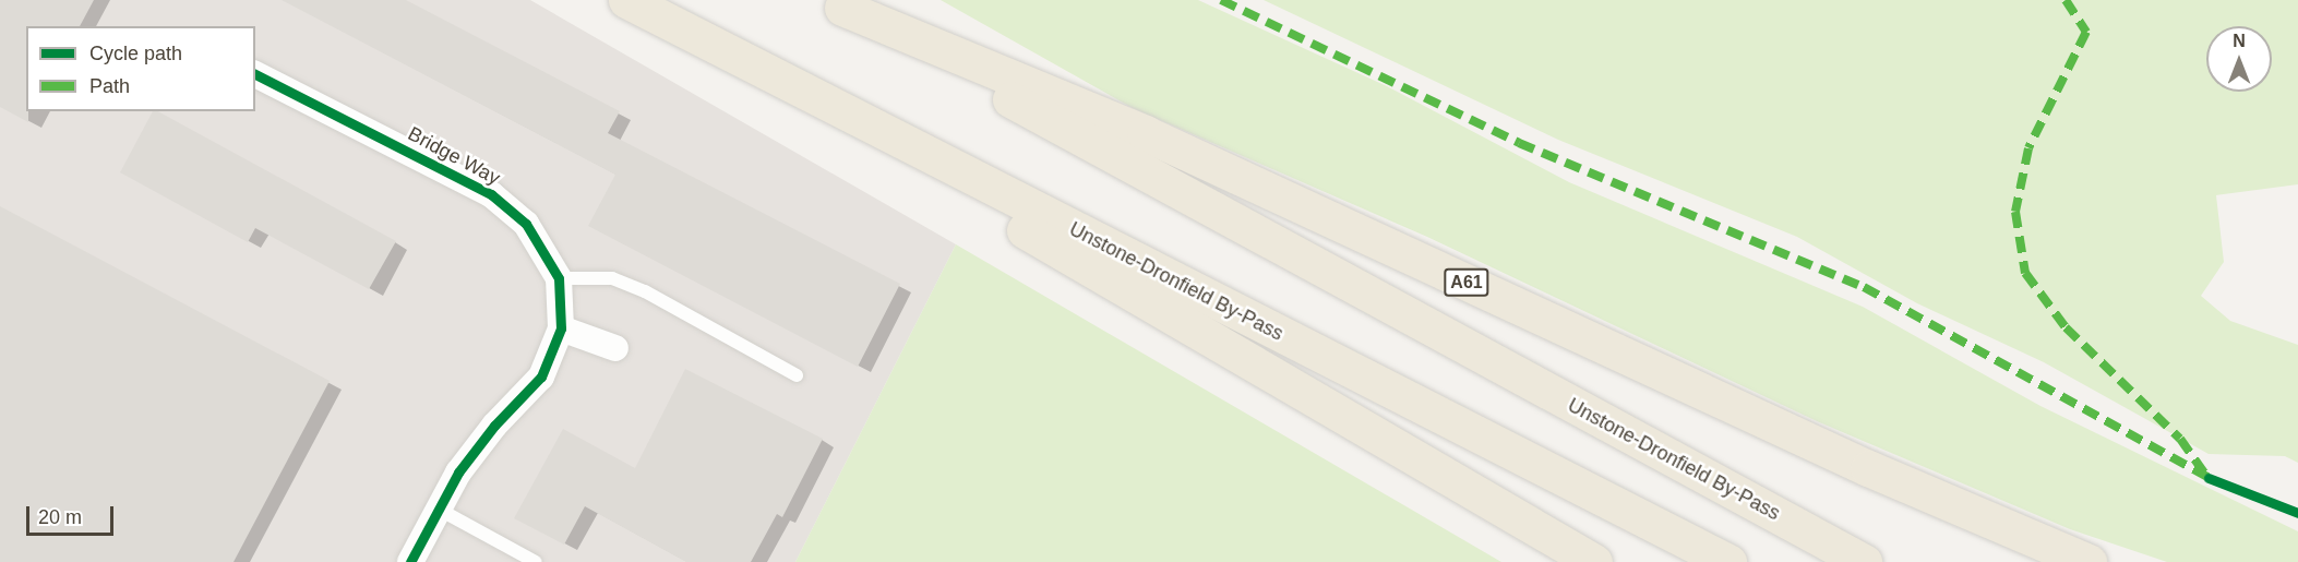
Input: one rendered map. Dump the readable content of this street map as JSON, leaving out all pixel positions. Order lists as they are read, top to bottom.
{
  "streets": {
    "highway": ["Unstone-Dronfield By-Pass", "A61"],
    "street": ["Bridge Way"]
  },
  "crossings": [
    ["Unstone-Dronfield By-Pass", "A61"]
  ],
  "legend": ["Cycle path", "Path"],
  "scale_bar": "20 m",
  "north": "top"
}
